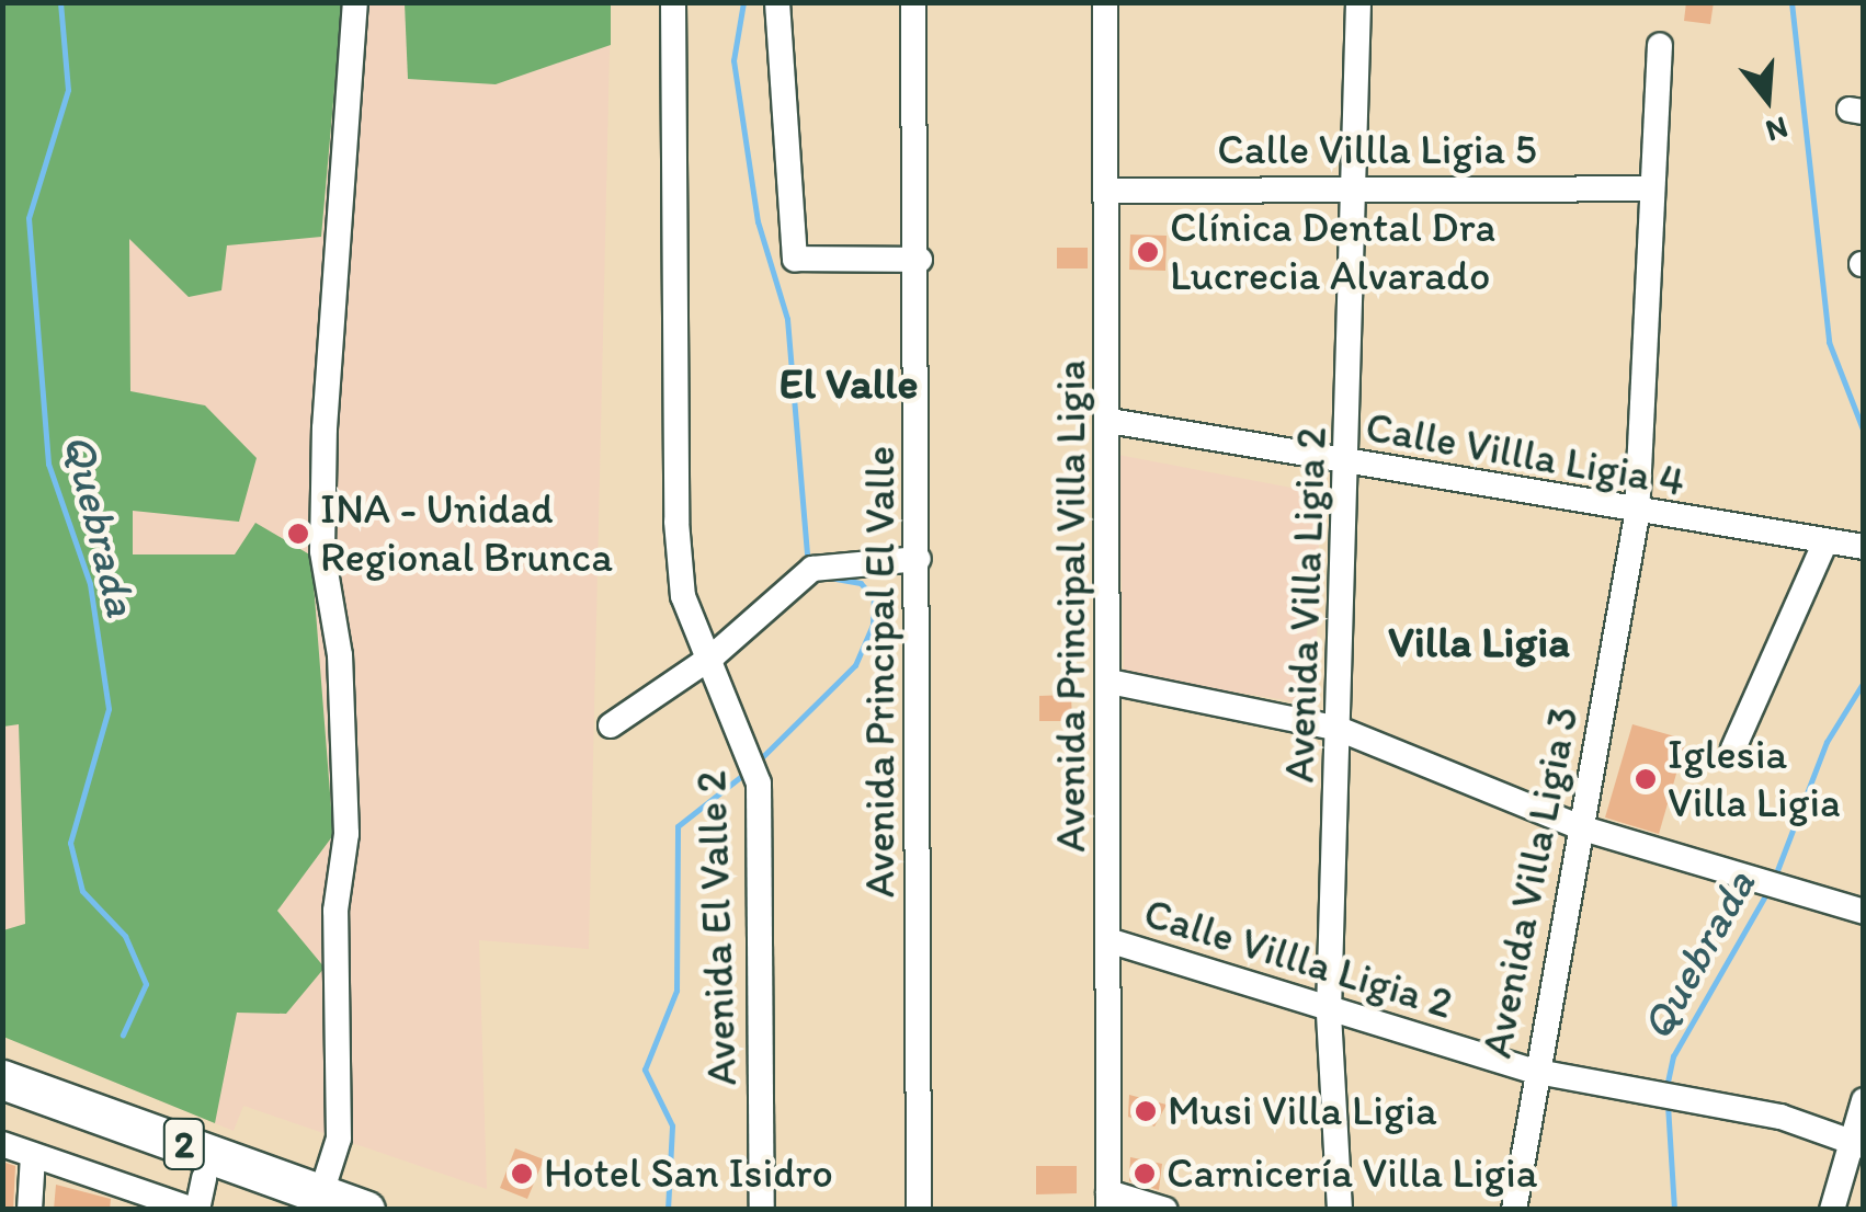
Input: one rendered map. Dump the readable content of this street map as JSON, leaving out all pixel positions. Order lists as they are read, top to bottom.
{
  "streets": {
    "highway": ["2"],
    "street": [
      "Calle Villla Ligia 5",
      "Calle Villla Ligia 4",
      "Avenida Villa Ligia 2",
      "Avenida Principal Villa Ligia",
      "Avenida Principal El Valle",
      "Avenida Villa Ligia 3",
      "Avenida El Valle 2",
      "Calle Villla Ligia 2"
    ]
  },
  "crossings": [
    ["Calle Villla Ligia 5", "Avenida Villa Ligia 2"],
    ["Calle Villla Ligia 5", "Avenida Principal Villa Ligia"],
    ["Calle Villla Ligia 5", "Avenida Villa Ligia 3"],
    ["Calle Villla Ligia 4", "Avenida Villa Ligia 2"],
    ["Calle Villla Ligia 4", "Avenida Principal Villa Ligia"],
    ["Calle Villla Ligia 4", "Avenida Villa Ligia 3"],
    ["Avenida Villa Ligia 2", "Calle Villla Ligia 2"],
    ["Avenida Principal Villa Ligia", "Calle Villla Ligia 2"],
    ["Avenida Villa Ligia 3", "Calle Villla Ligia 2"]
  ],
  "districts": ["El Valle", "Villa Ligia"],
  "water": ["Quebrada"],
  "places": [
    "Clínica Dental Dra Lucrecia Alvarado",
    "INA - Unidad Regional Brunca",
    "Iglesia Villa Ligia",
    "Musi Villa Ligia",
    "Hotel San Isidro",
    "Carnicería Villa Ligia"
  ],
  "north": "bottom"
}
